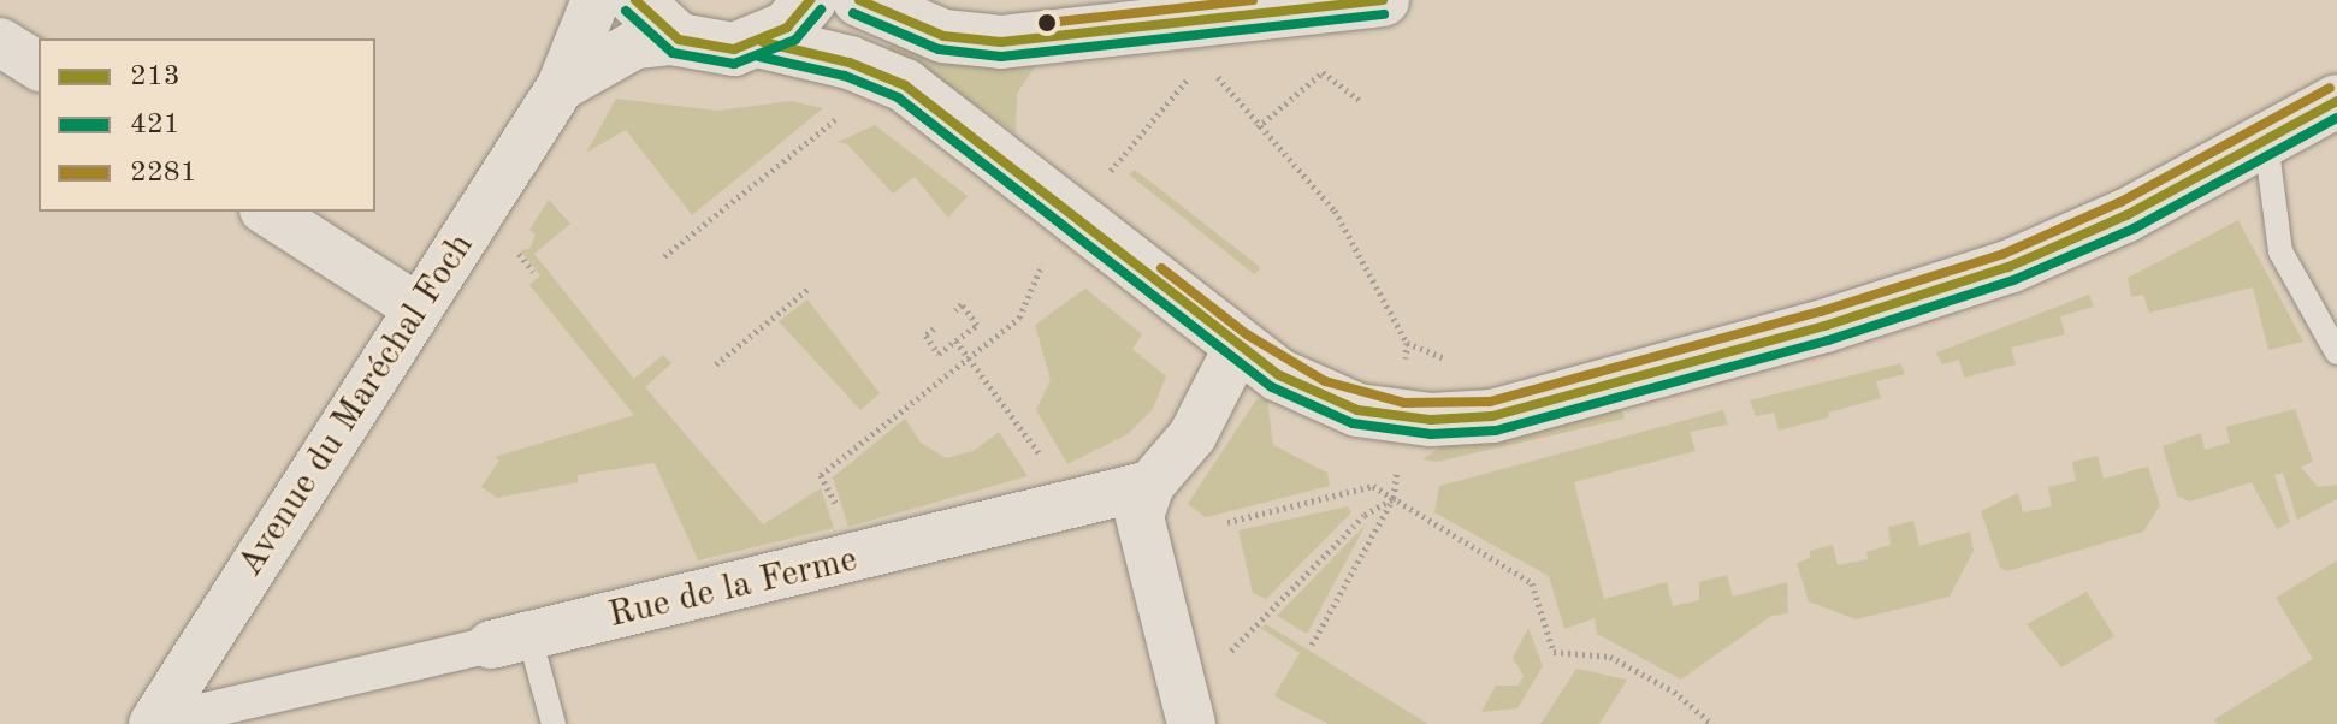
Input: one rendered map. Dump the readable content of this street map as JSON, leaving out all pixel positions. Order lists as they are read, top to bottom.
{
  "streets": {
    "street": ["Avenue du Maréchal Foch", "Rue de la Ferme"]
  },
  "crossings": [
    ["Avenue du Maréchal Foch", "Rue de la Ferme"]
  ],
  "lines": ["transit line 213", "transit line 2281", "transit line 421"],
  "legend": ["213", "421", "2281"]
}
